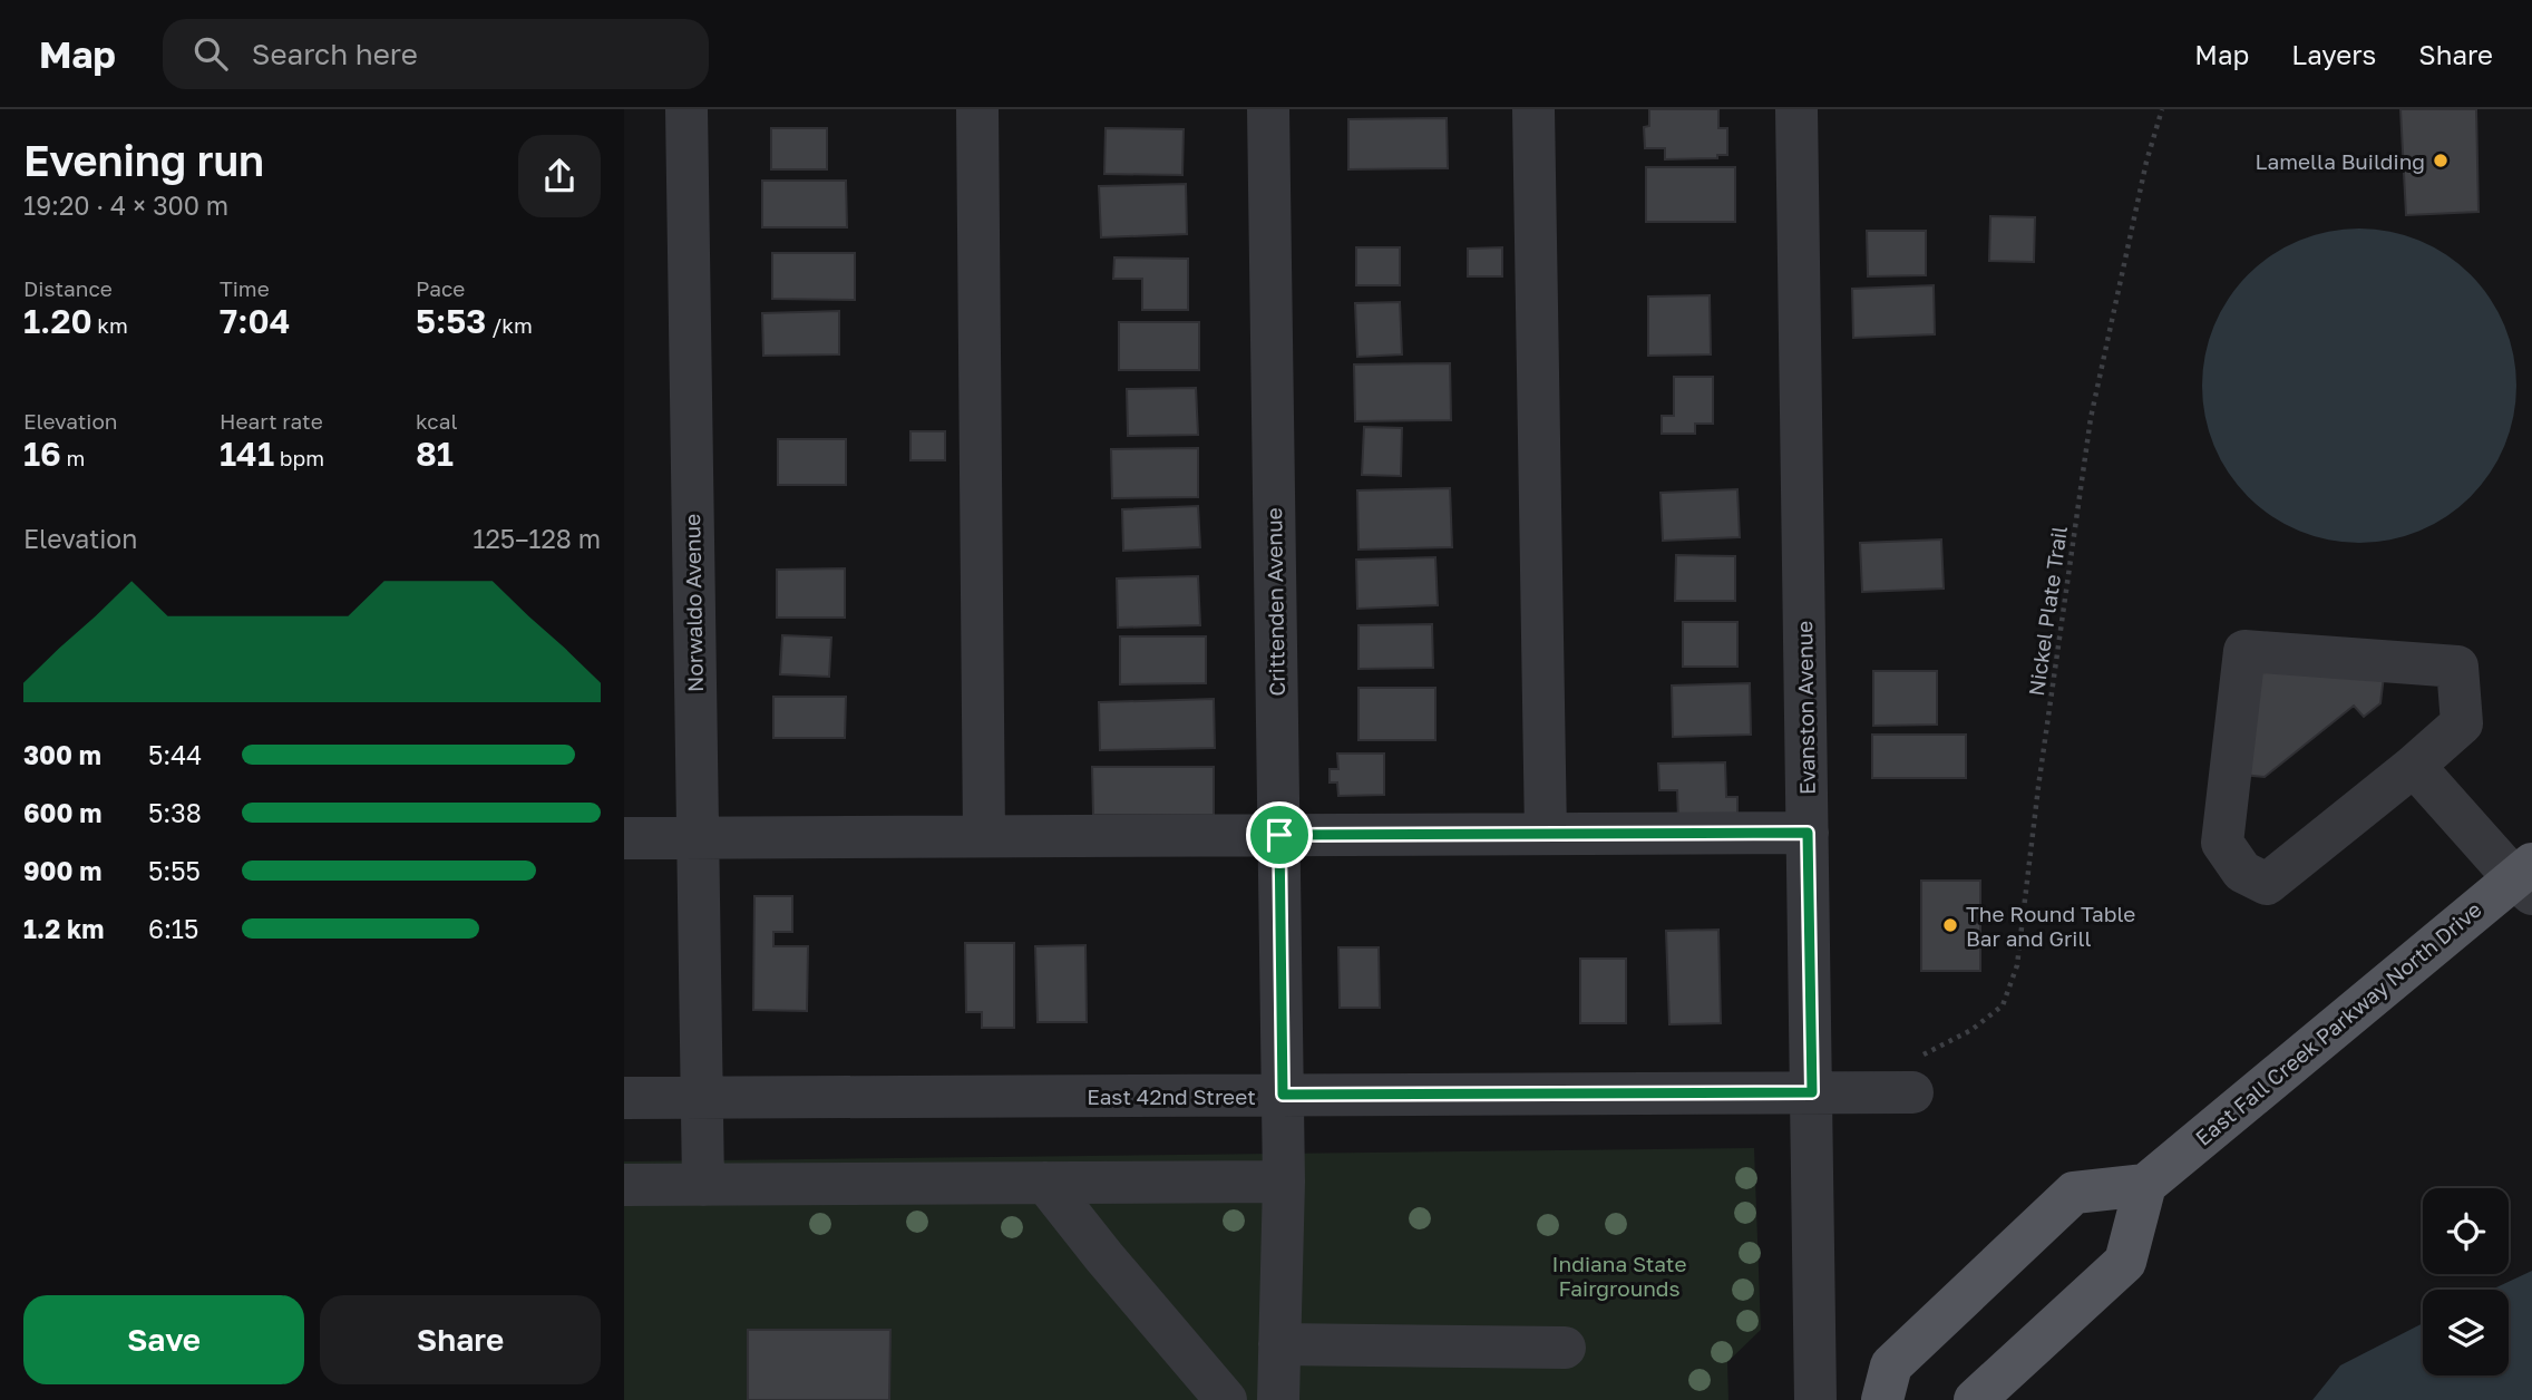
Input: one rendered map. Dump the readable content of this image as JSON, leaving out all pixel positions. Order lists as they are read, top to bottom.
{
  "streets": {
    "main road": ["East Fall Creek Parkway North Drive"],
    "street": [
      "Crittenden Avenue",
      "Norwaldo Avenue",
      "Evanston Avenue",
      "East 42nd Street"
    ],
    "path": ["Nickel Plate Trail"]
  },
  "crossings": [
    ["Crittenden Avenue", "East 42nd Street"],
    ["Norwaldo Avenue", "East 42nd Street"],
    ["Nickel Plate Trail", "East 42nd Street"],
    ["Evanston Avenue", "East 42nd Street"]
  ],
  "parks": ["Indiana State Fairgrounds"],
  "places": ["Lamella Building", "The Round Table Bar and Grill"],
  "page": {
    "header": "Map",
    "search": "Search here",
    "nav": ["Map", "Layers", "Share"],
    "heading": ["Evening run", "19:20 · 4 × 300 m"],
    "stats": [
      ["Distance", "1.20 km"],
      ["Time", "7:04"],
      ["Pace", "5:53 /km"],
      ["Elevation", "16 m"],
      ["Heart rate", "141 bpm"],
      ["kcal", "81"]
    ],
    "chart": ["Elevation", "125–128 m"],
    "list": [
      {
        "name": "300 m",
        "note": "5:44"
      },
      {
        "name": "600 m",
        "note": "5:38"
      },
      {
        "name": "900 m",
        "note": "5:55"
      },
      {
        "name": "1.2 km",
        "note": "6:15"
      }
    ],
    "buttons": ["Save", "Share"]
  }
}
